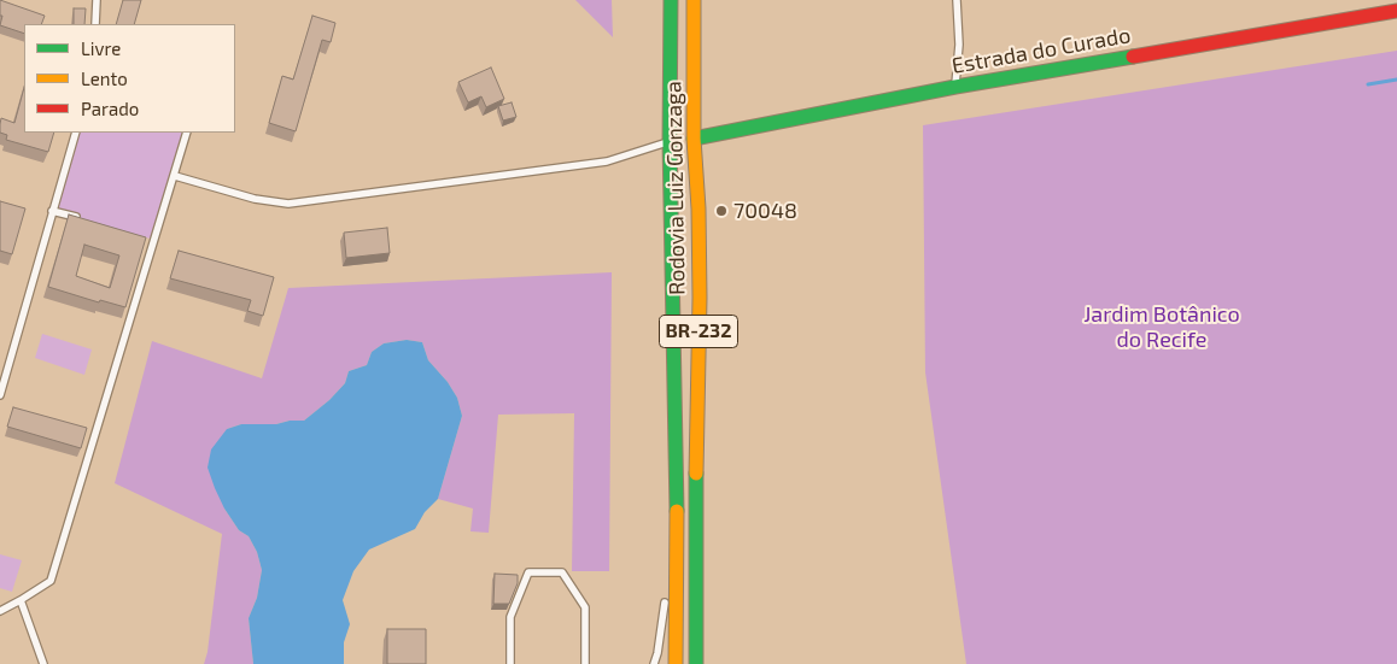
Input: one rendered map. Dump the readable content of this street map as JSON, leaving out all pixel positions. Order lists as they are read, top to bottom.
{
  "streets": {
    "main road": ["Estrada do Curado", "Rodovia Luiz Gonzaga", "BR-232"]
  },
  "crossings": [
    ["Estrada do Curado", "Rodovia Luiz Gonzaga"]
  ],
  "parks": ["Jardim Botânico do Recife"],
  "places": ["70048"],
  "legend": ["Livre", "Lento", "Parado"]
}
